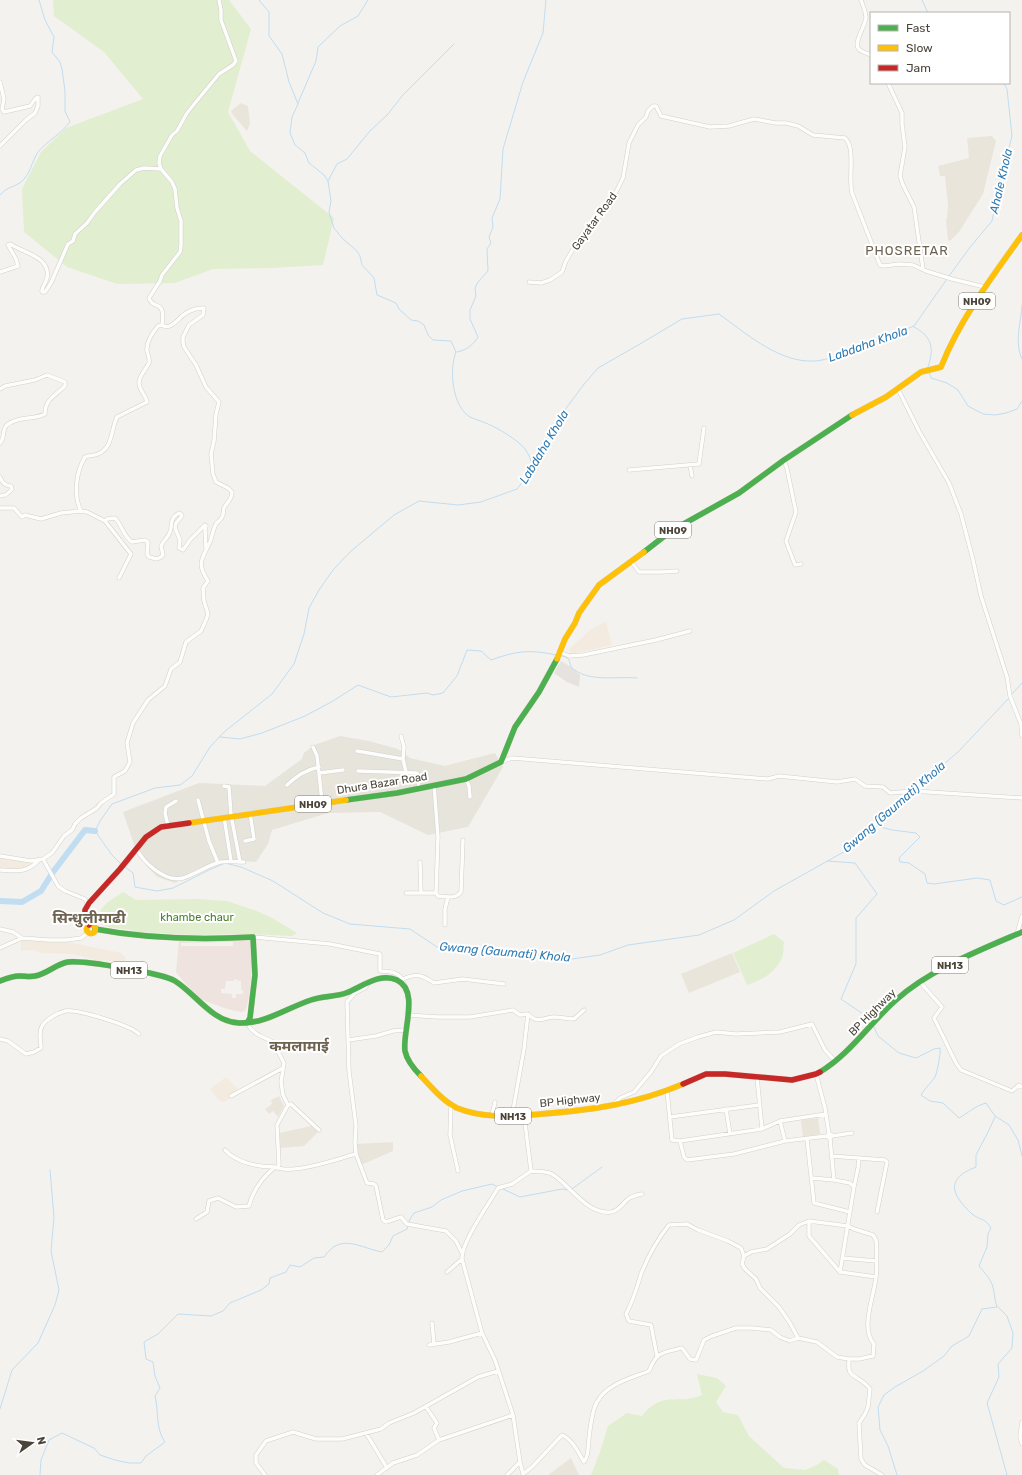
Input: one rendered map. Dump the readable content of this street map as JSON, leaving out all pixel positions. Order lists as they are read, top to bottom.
{
  "streets": {
    "main road": [
      "NH09",
      "Dhura Bazar Road",
      "NH13",
      "BP Highway"
    ],
    "street": ["Gayatar Road"]
  },
  "crossings": [
    ["NH09", "Dhura Bazar Road"],
    ["NH13", "BP Highway"]
  ],
  "districts": ["PHOSRETAR", "सिन्धुलीमाढी", "कमलामाई"],
  "water": ["Ahale Khola", "Labdaha Khola", "Gwang (Gaumati) Khola"],
  "parks": ["khambe chaur"],
  "legend": ["Fast", "Slow", "Jam"],
  "north": "right"
}
